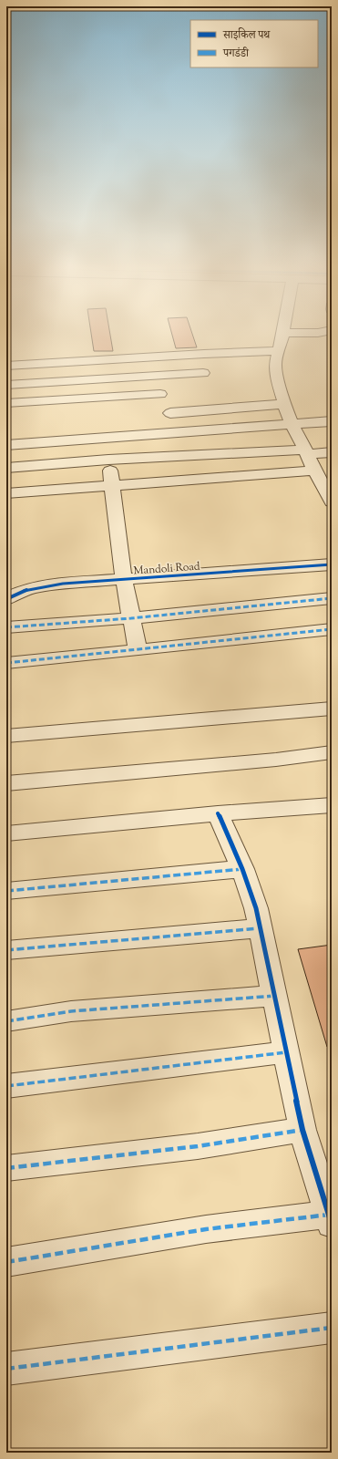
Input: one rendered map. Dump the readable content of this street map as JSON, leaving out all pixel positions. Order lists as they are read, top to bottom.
{
  "streets": {
    "street": ["Mandoli Road"]
  },
  "legend": ["साइकिल पथ", "पगडंडी"]
}
